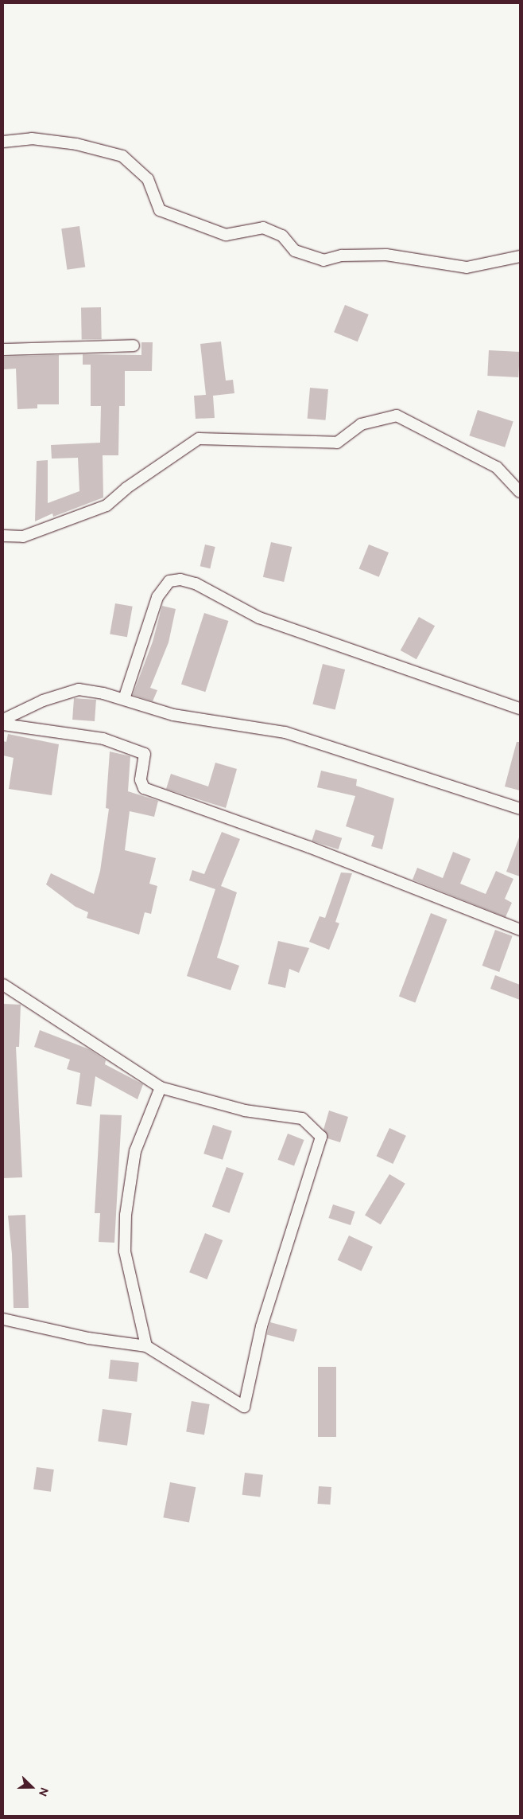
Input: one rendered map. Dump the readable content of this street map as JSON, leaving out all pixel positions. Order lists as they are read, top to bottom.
{
  "north": "right"
}
